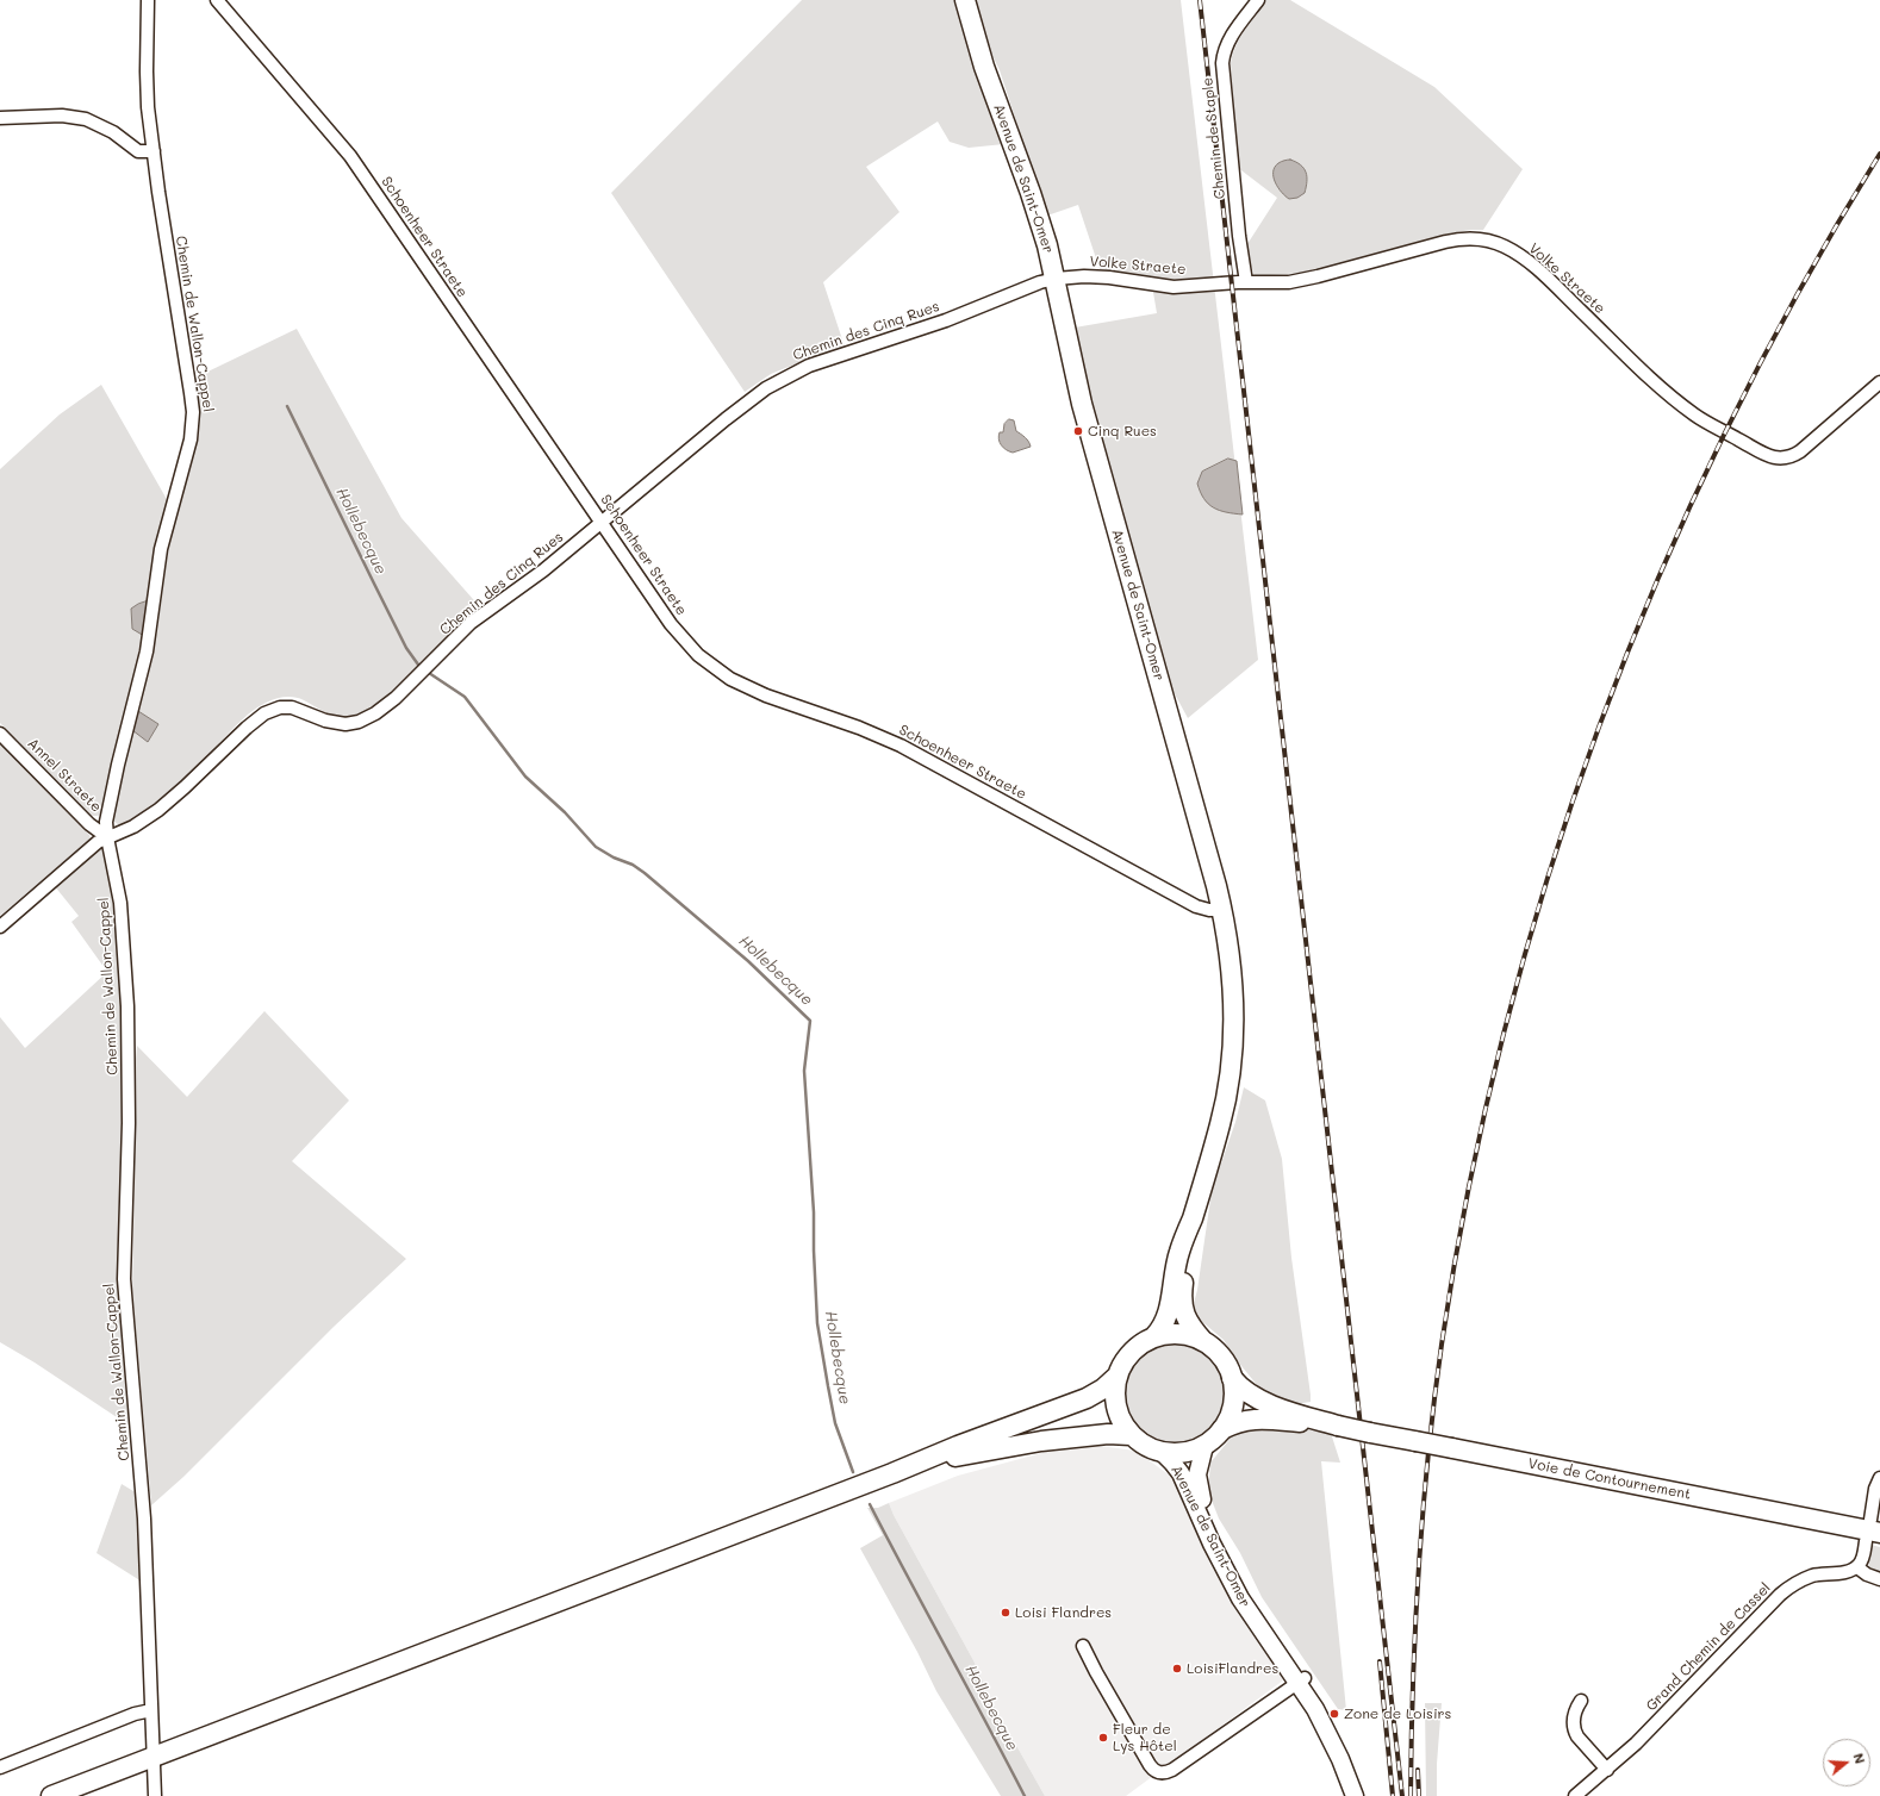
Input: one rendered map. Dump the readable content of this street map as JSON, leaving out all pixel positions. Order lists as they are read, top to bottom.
{
  "streets": {
    "main road": ["Avenue de Saint-Omer", "Voie de Contournement"],
    "street": [
      "Chemin de Staple",
      "Schoenheer Straete",
      "Volke Straete",
      "Chemin de Wallon-Cappel",
      "Chemin des Cinq Rues",
      "Annel Straete",
      "Grand Chemin de Cassel"
    ]
  },
  "crossings": [
    ["Chemin de Staple", "Volke Straete"],
    ["Avenue de Saint-Omer", "Schoenheer Straete"],
    ["Avenue de Saint-Omer", "Volke Straete"],
    ["Avenue de Saint-Omer", "Chemin des Cinq Rues"],
    ["Avenue de Saint-Omer", "Voie de Contournement"],
    ["Schoenheer Straete", "Chemin des Cinq Rues"],
    ["Volke Straete", "Chemin des Cinq Rues"],
    ["Chemin de Wallon-Cappel", "Chemin des Cinq Rues"],
    ["Chemin de Wallon-Cappel", "Annel Straete"],
    ["Chemin des Cinq Rues", "Annel Straete"]
  ],
  "water": ["Hollebecque"],
  "places": [
    "Cinq Rues",
    "Loisi Flandres",
    "LoisiFlandres",
    "Zone de Loisirs",
    "Fleur de Lys Hôtel"
  ],
  "north": "right"
}
